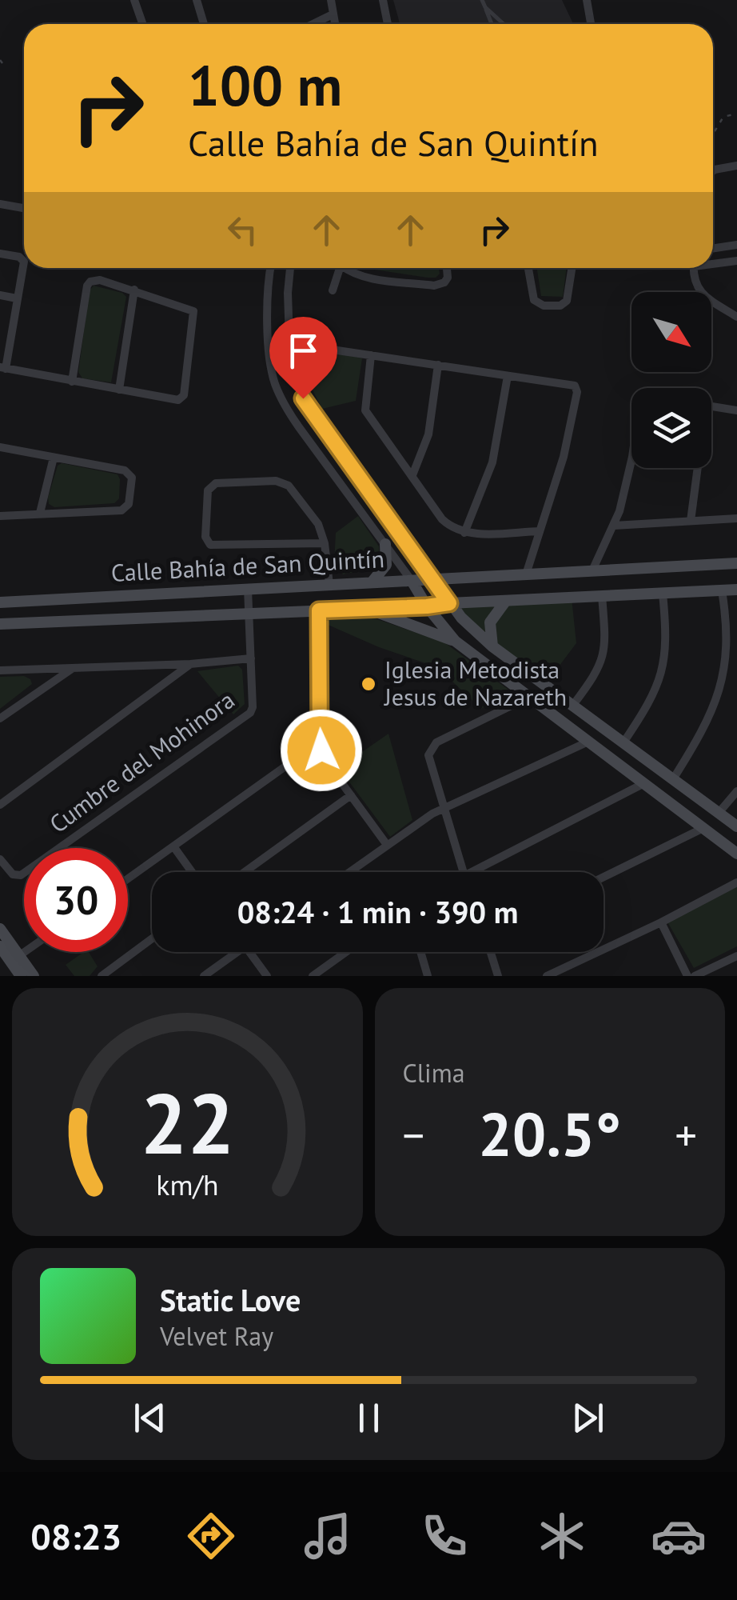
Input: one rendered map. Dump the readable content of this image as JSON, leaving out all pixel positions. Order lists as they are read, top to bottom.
{
  "streets": {
    "street": ["Calle Bahía de San Quintín", "Cumbre del Mohinora"]
  },
  "crossings": [
    ["Calle Bahía de San Quintín", "Cumbre del Mohinora"]
  ],
  "places": ["Iglesia Metodista Jesus de Nazareth"],
  "north": "bottom right",
  "page": {
    "turn": ["100 m", "Calle Bahía de San Quintín"],
    "limit": "30",
    "trip": "08:24 · 1 min · 390 m",
    "tile": "Clima",
    "heat": ["−", "20.5°", "+"],
    "song": ["Static Love", "Velvet Ray"],
    "tabs": "08:23",
    "gauge": ["22", "km/h"]
  }
}
